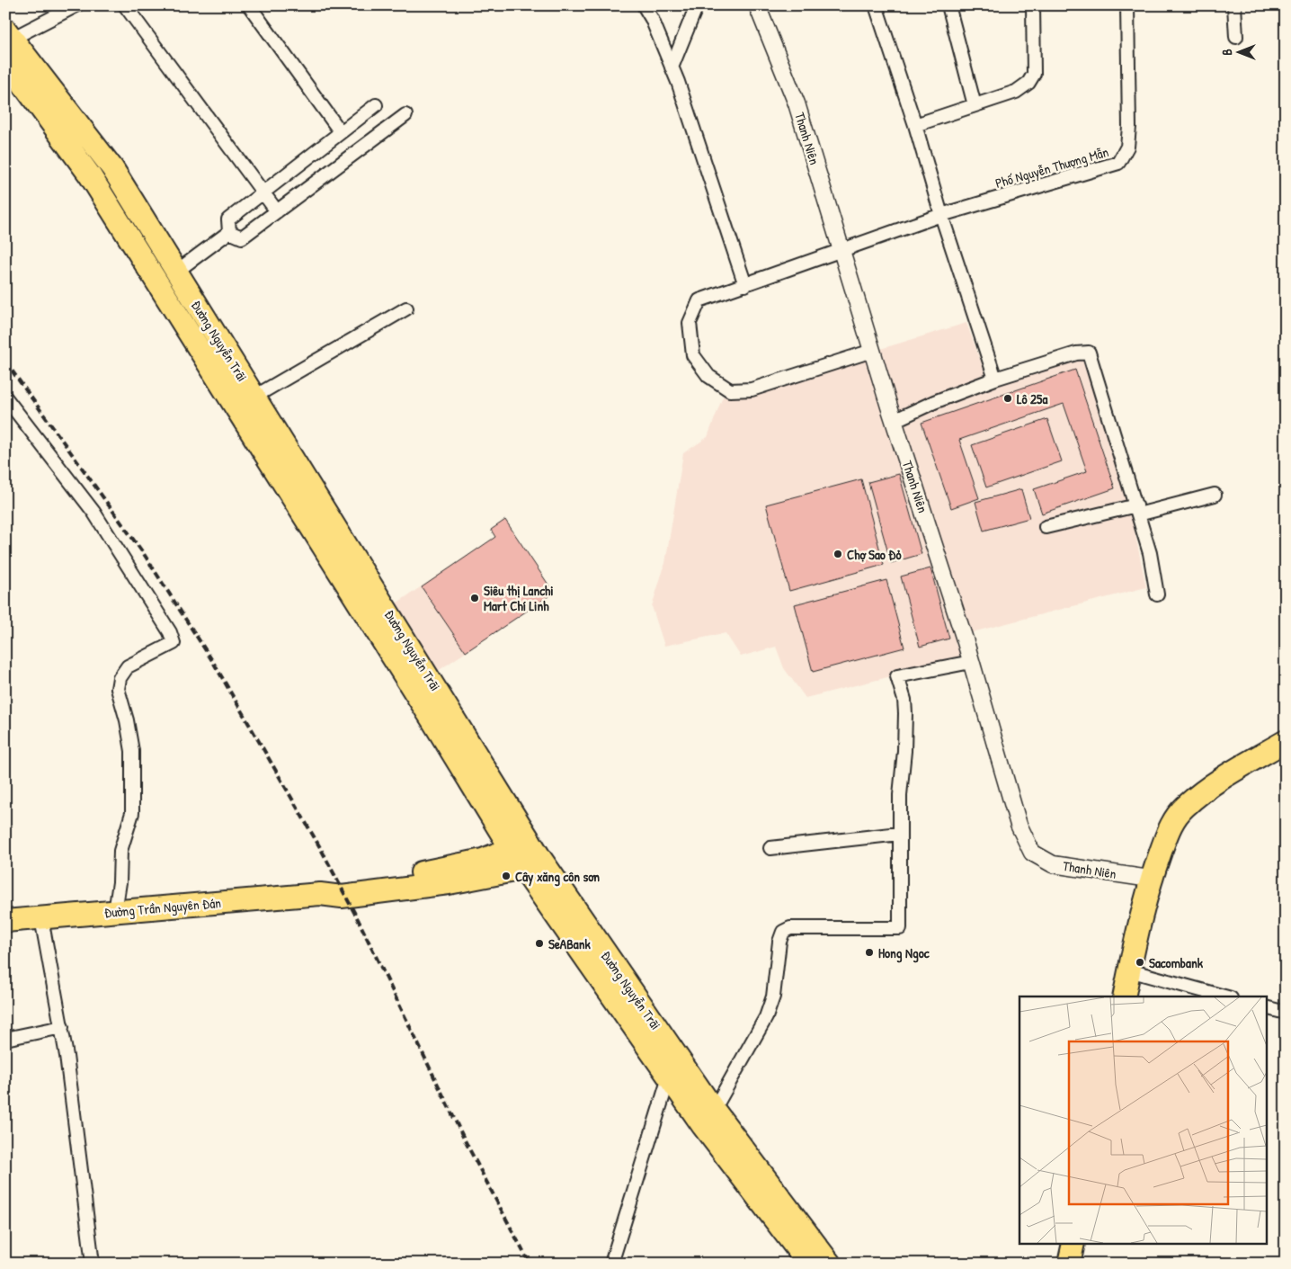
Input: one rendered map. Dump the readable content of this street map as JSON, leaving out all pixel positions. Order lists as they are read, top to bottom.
{
  "streets": {
    "highway": ["Đường Nguyễn Trãi", "Đường Trần Nguyên Đán"],
    "street": ["Thanh Niên", "Phố Nguyễn Thượng Mẫn"]
  },
  "crossings": [
    ["Thanh Niên", "Phố Nguyễn Thượng Mẫn"],
    ["Đường Nguyễn Trãi", "Đường Trần Nguyên Đán"]
  ],
  "places": [
    "Lô 25a",
    "Chợ Sao Đỏ",
    "Siêu thị Lanchi Mart Chí Linh",
    "Cây xăng côn sơn",
    "SeABank",
    "Hong Ngoc",
    "Sacombank"
  ],
  "north": "left"
}
